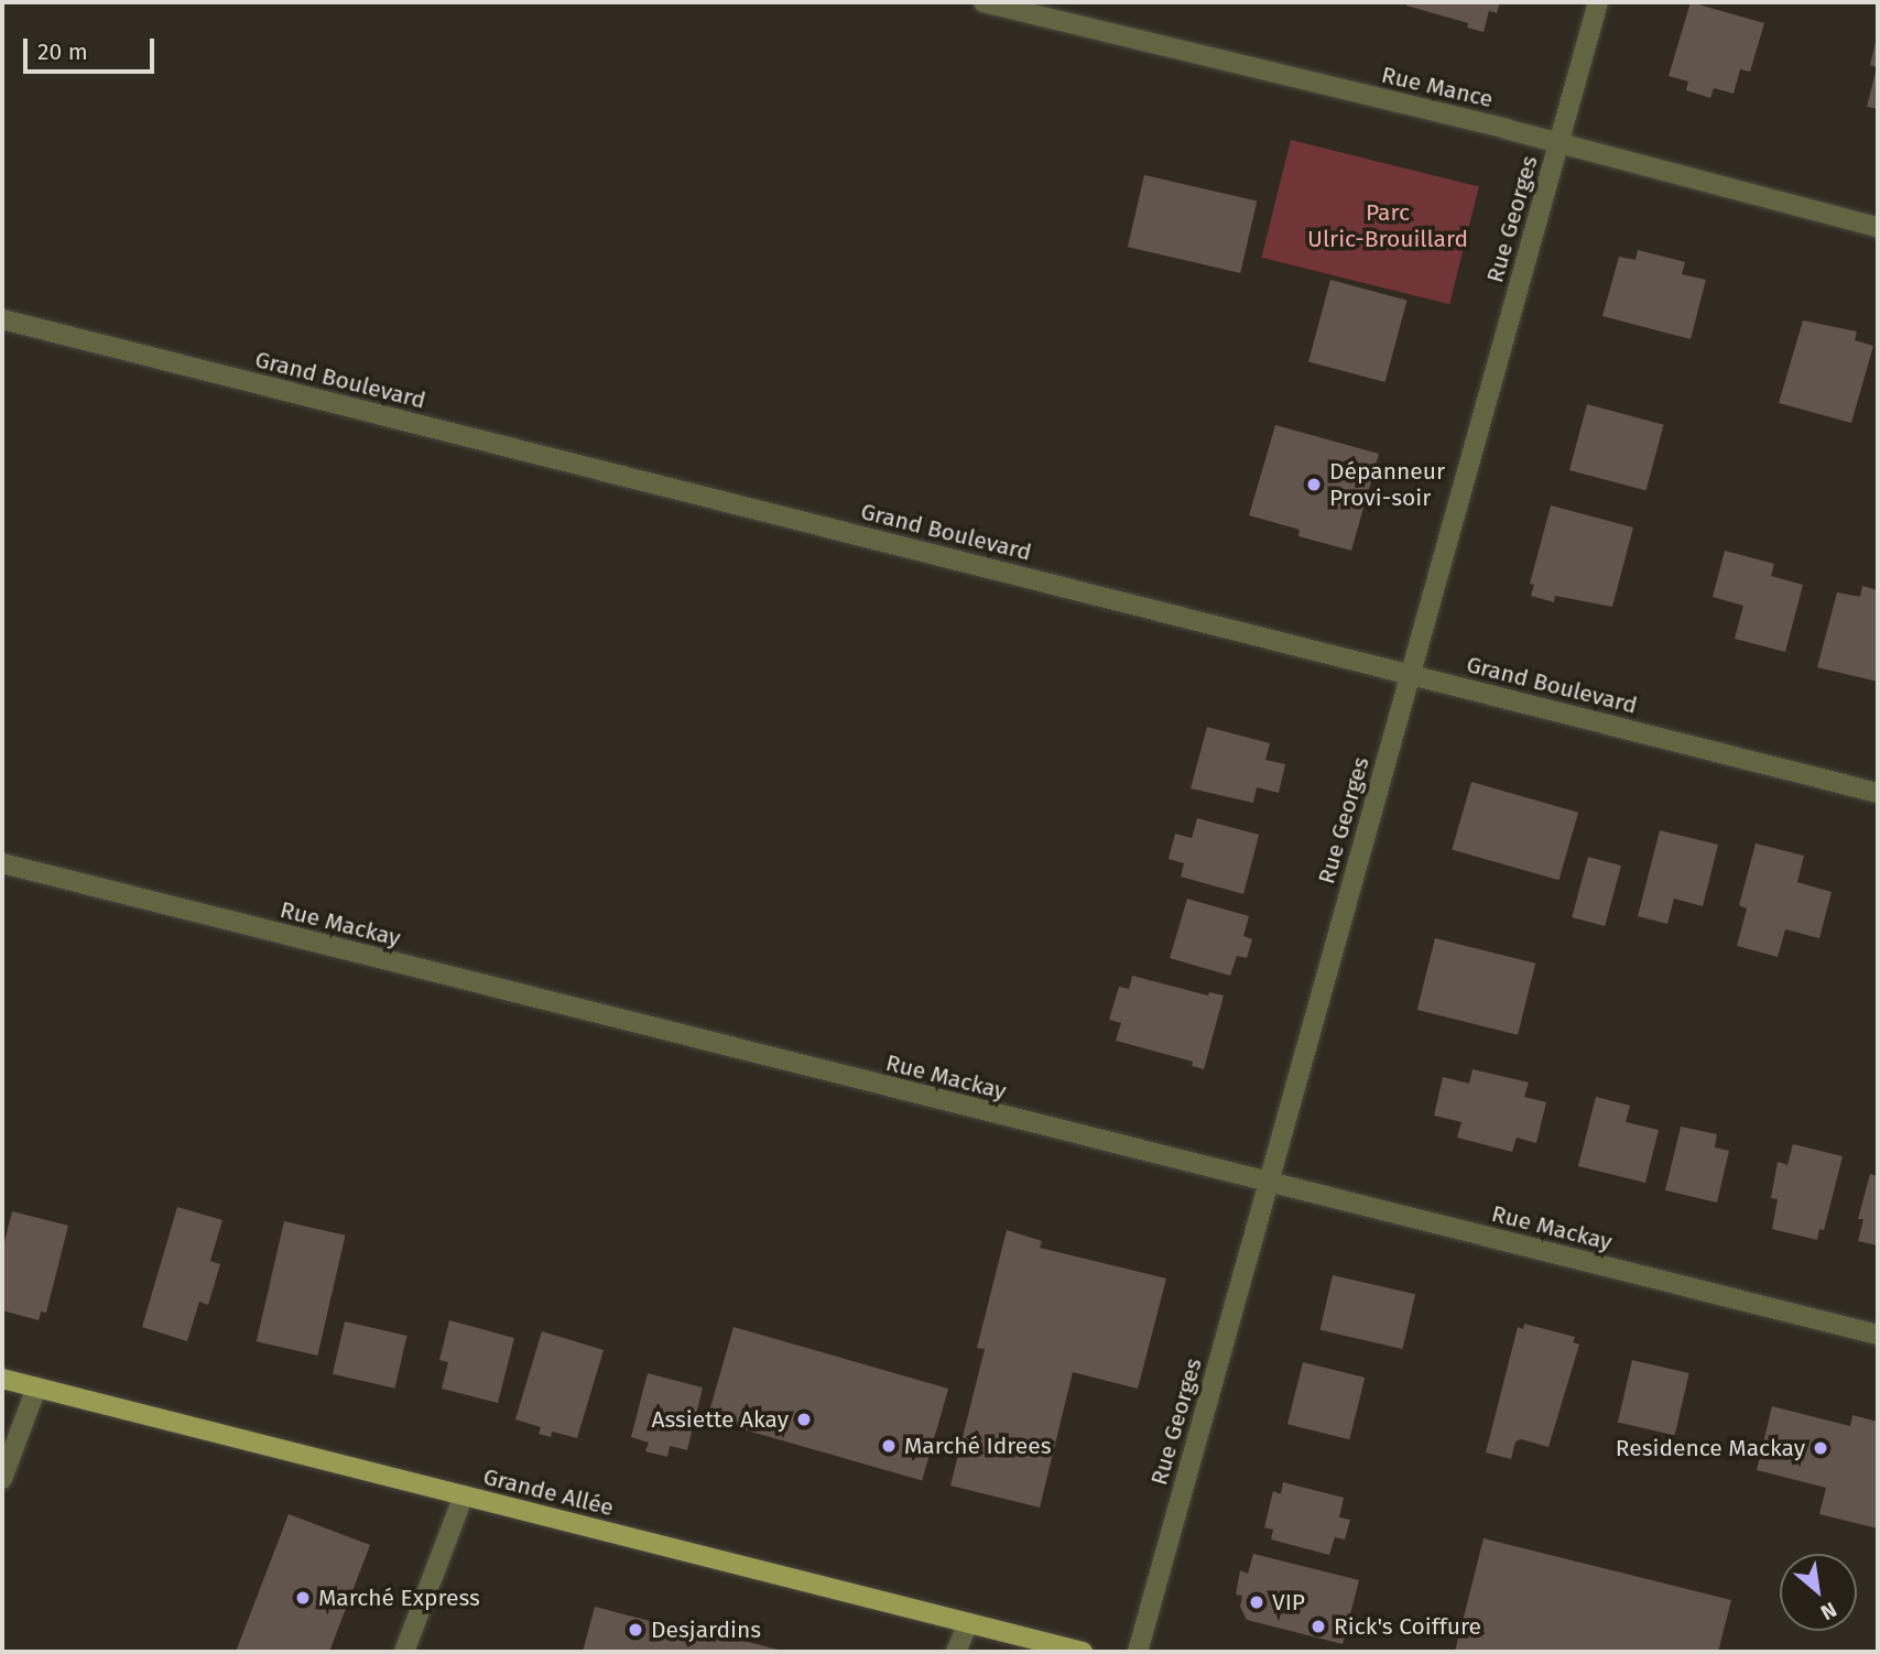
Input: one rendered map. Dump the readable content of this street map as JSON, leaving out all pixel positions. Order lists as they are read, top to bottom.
{
  "streets": {
    "main road": ["Grande Allée"],
    "street": [
      "Rue Mance",
      "Rue Georges",
      "Grand Boulevard",
      "Rue Mackay"
    ]
  },
  "crossings": [
    ["Rue Mance", "Rue Georges"],
    ["Rue Georges", "Grand Boulevard"],
    ["Rue Georges", "Rue Mackay"]
  ],
  "parks": ["Parc Ulric-Brouillard"],
  "places": [
    "Dépanneur Provi-soir",
    "Assiette Akay",
    "Marché Idrees",
    "Residence Mackay",
    "Marché Express",
    "VIP",
    "Rick's Coiffure",
    "Desjardins"
  ],
  "scale_bar": "20 m",
  "north": "bottom right"
}
